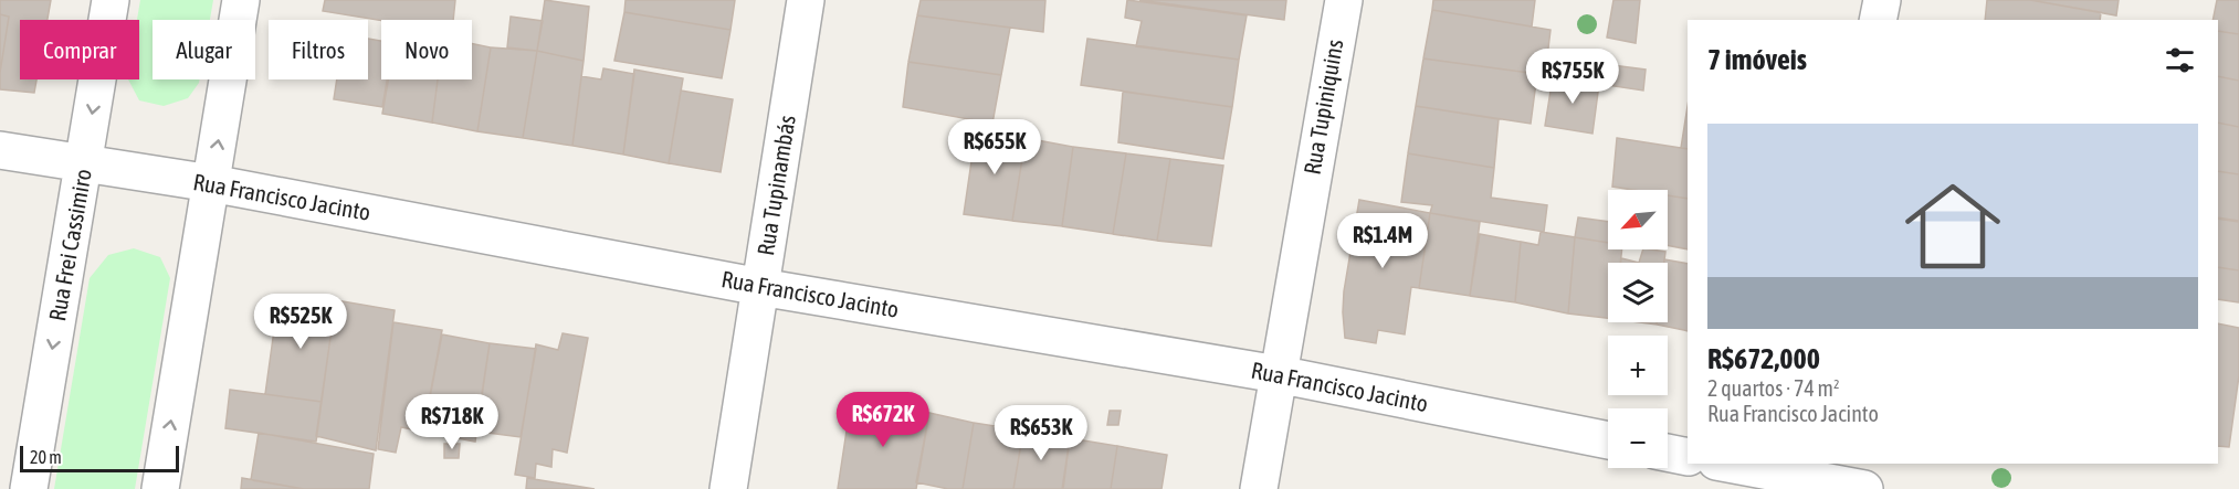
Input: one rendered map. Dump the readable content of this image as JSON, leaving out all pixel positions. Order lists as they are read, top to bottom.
{
  "streets": {
    "street": [
      "Rua Tupiniquins",
      "Rua Tupinambás",
      "Rua Francisco Jacinto",
      "Rua Frei Cassimiro"
    ]
  },
  "crossings": [
    ["Rua Tupiniquins", "Rua Francisco Jacinto"],
    ["Rua Tupinambás", "Rua Francisco Jacinto"],
    ["Rua Francisco Jacinto", "Rua Frei Cassimiro"]
  ],
  "scale_bar": "20 m",
  "north": "bottom left",
  "page": {
    "chip": [
      "Comprar",
      "Alugar",
      "Filtros",
      "Novo"
    ],
    "heading": "7 imóveis",
    "price": [
      "R$755K",
      "R$655K",
      "R$1.4M",
      "R$525K",
      "R$672K",
      "R$718K",
      "R$653K"
    ],
    "list": [
      {
        "name": "R$672,000",
        "note": "2 quartos · 74 m² · Rua Francisco Jacinto"
      }
    ],
    "map_buttons": ["+", "−"],
    "scale": "20 m"
  }
}
